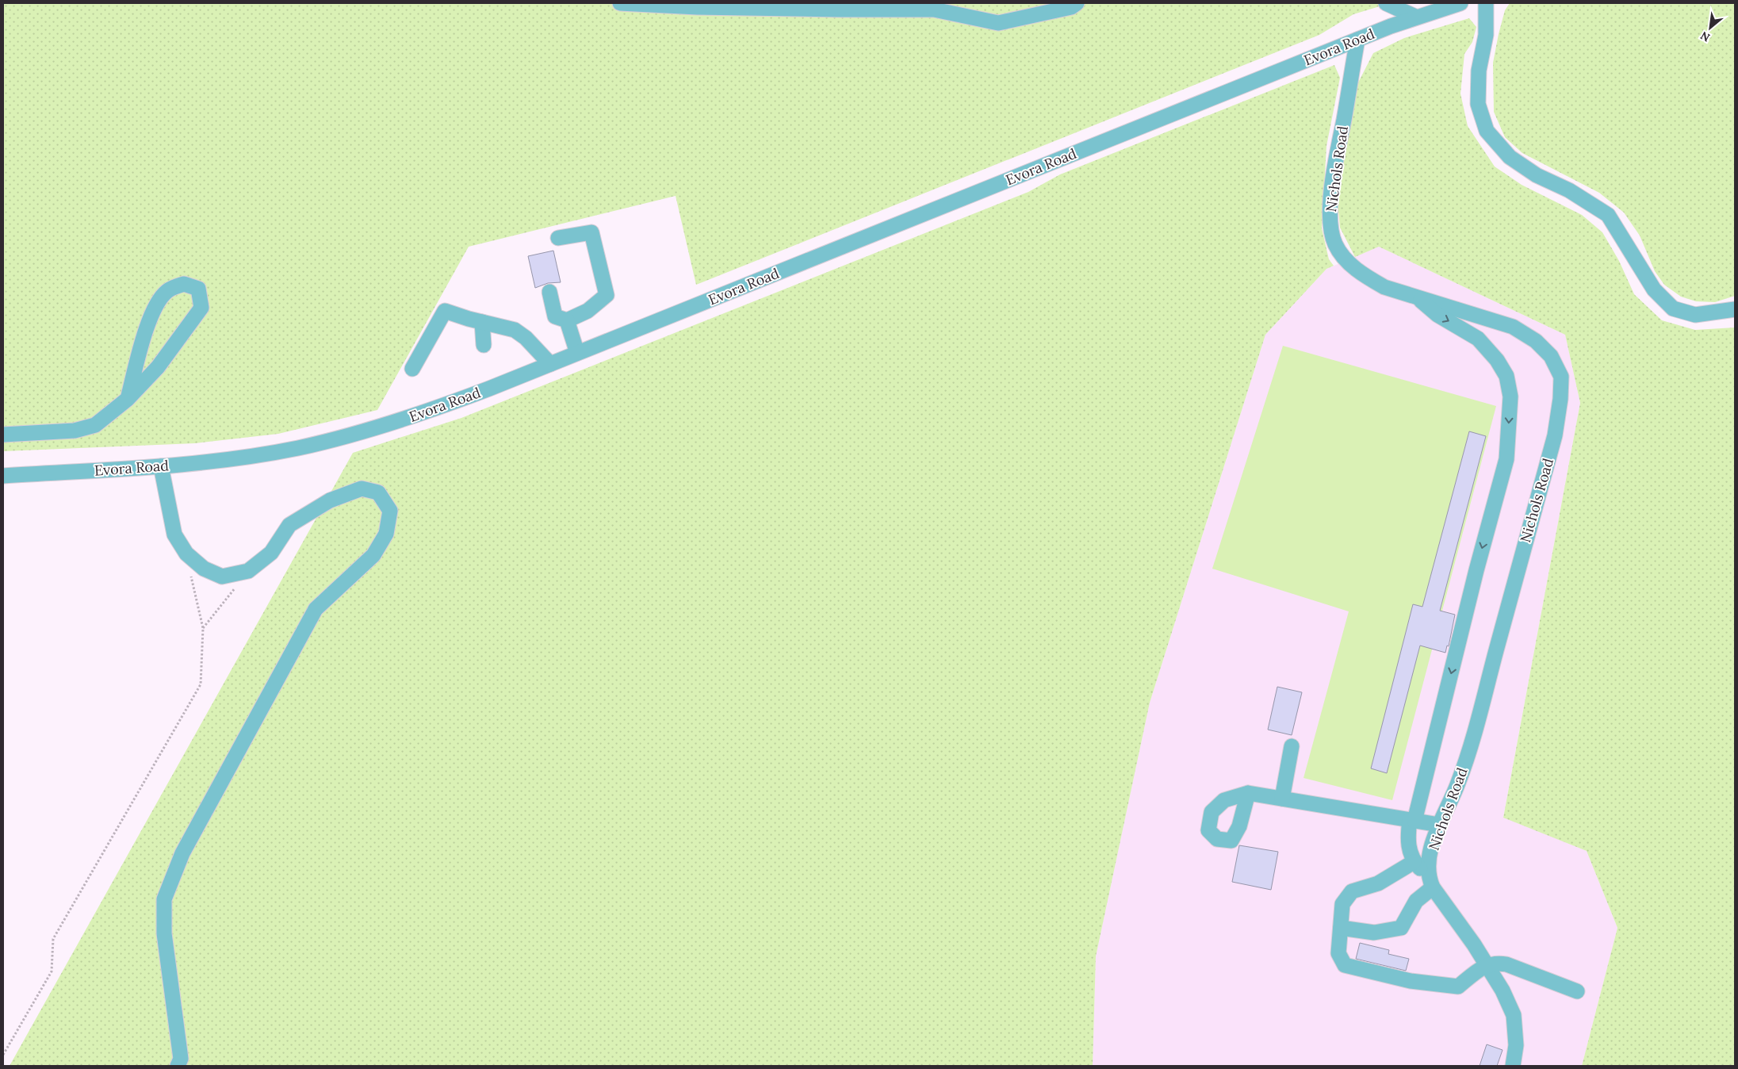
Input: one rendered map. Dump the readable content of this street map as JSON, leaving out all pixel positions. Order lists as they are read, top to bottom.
{
  "streets": {
    "street": ["Evora Road", "Nichols Road"]
  },
  "crossings": [
    ["Evora Road", "Nichols Road"]
  ],
  "north": "bottom left"
}
